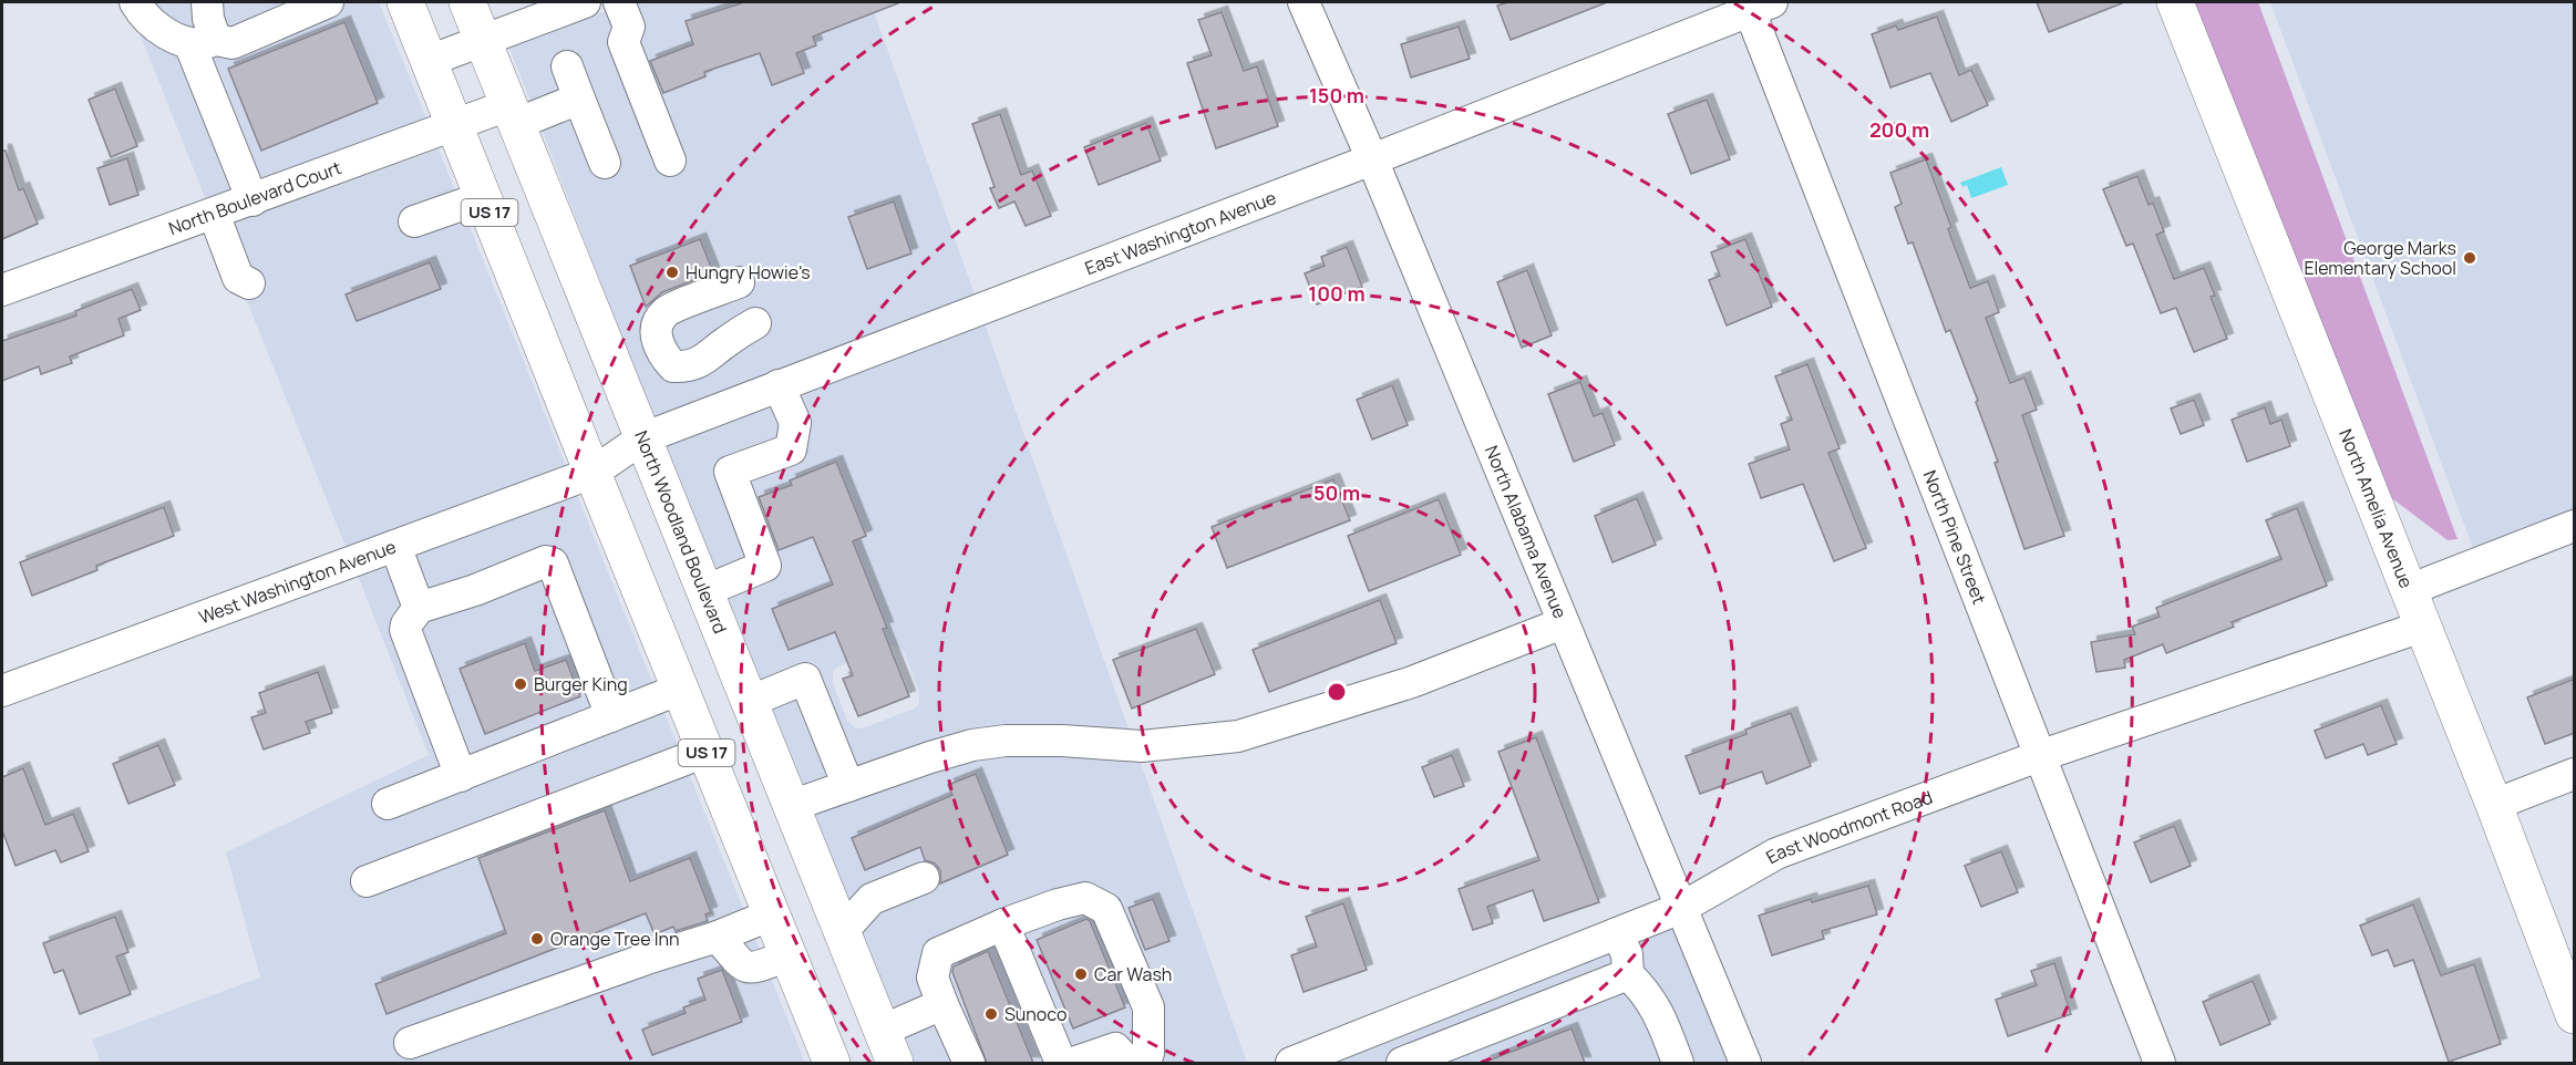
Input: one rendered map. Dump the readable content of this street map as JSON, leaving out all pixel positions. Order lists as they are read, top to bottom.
{
  "streets": {
    "main road": ["US 17", "North Amelia Avenue", "North Woodland Boulevard"],
    "street": [
      "North Boulevard Court",
      "East Washington Avenue",
      "North Alabama Avenue",
      "North Pine Street",
      "West Washington Avenue",
      "East Woodmont Road"
    ]
  },
  "crossings": [
    ["North Boulevard Court", "US 17"],
    ["North Boulevard Court", "North Woodland Boulevard"],
    ["US 17", "East Washington Avenue"],
    ["US 17", "West Washington Avenue"],
    ["East Washington Avenue", "North Woodland Boulevard"],
    ["East Washington Avenue", "North Alabama Avenue"],
    ["East Washington Avenue", "North Pine Street"],
    ["East Washington Avenue", "West Washington Avenue"],
    ["North Amelia Avenue", "East Woodmont Road"],
    ["North Alabama Avenue", "East Woodmont Road"],
    ["North Pine Street", "East Woodmont Road"]
  ],
  "places": [
    "George Marks Elementary School",
    "Hungry Howie's",
    "Burger King",
    "Orange Tree Inn",
    "Car Wash",
    "Sunoco"
  ],
  "rings": [
    "150 m",
    "200 m",
    "100 m",
    "50 m"
  ]
}
